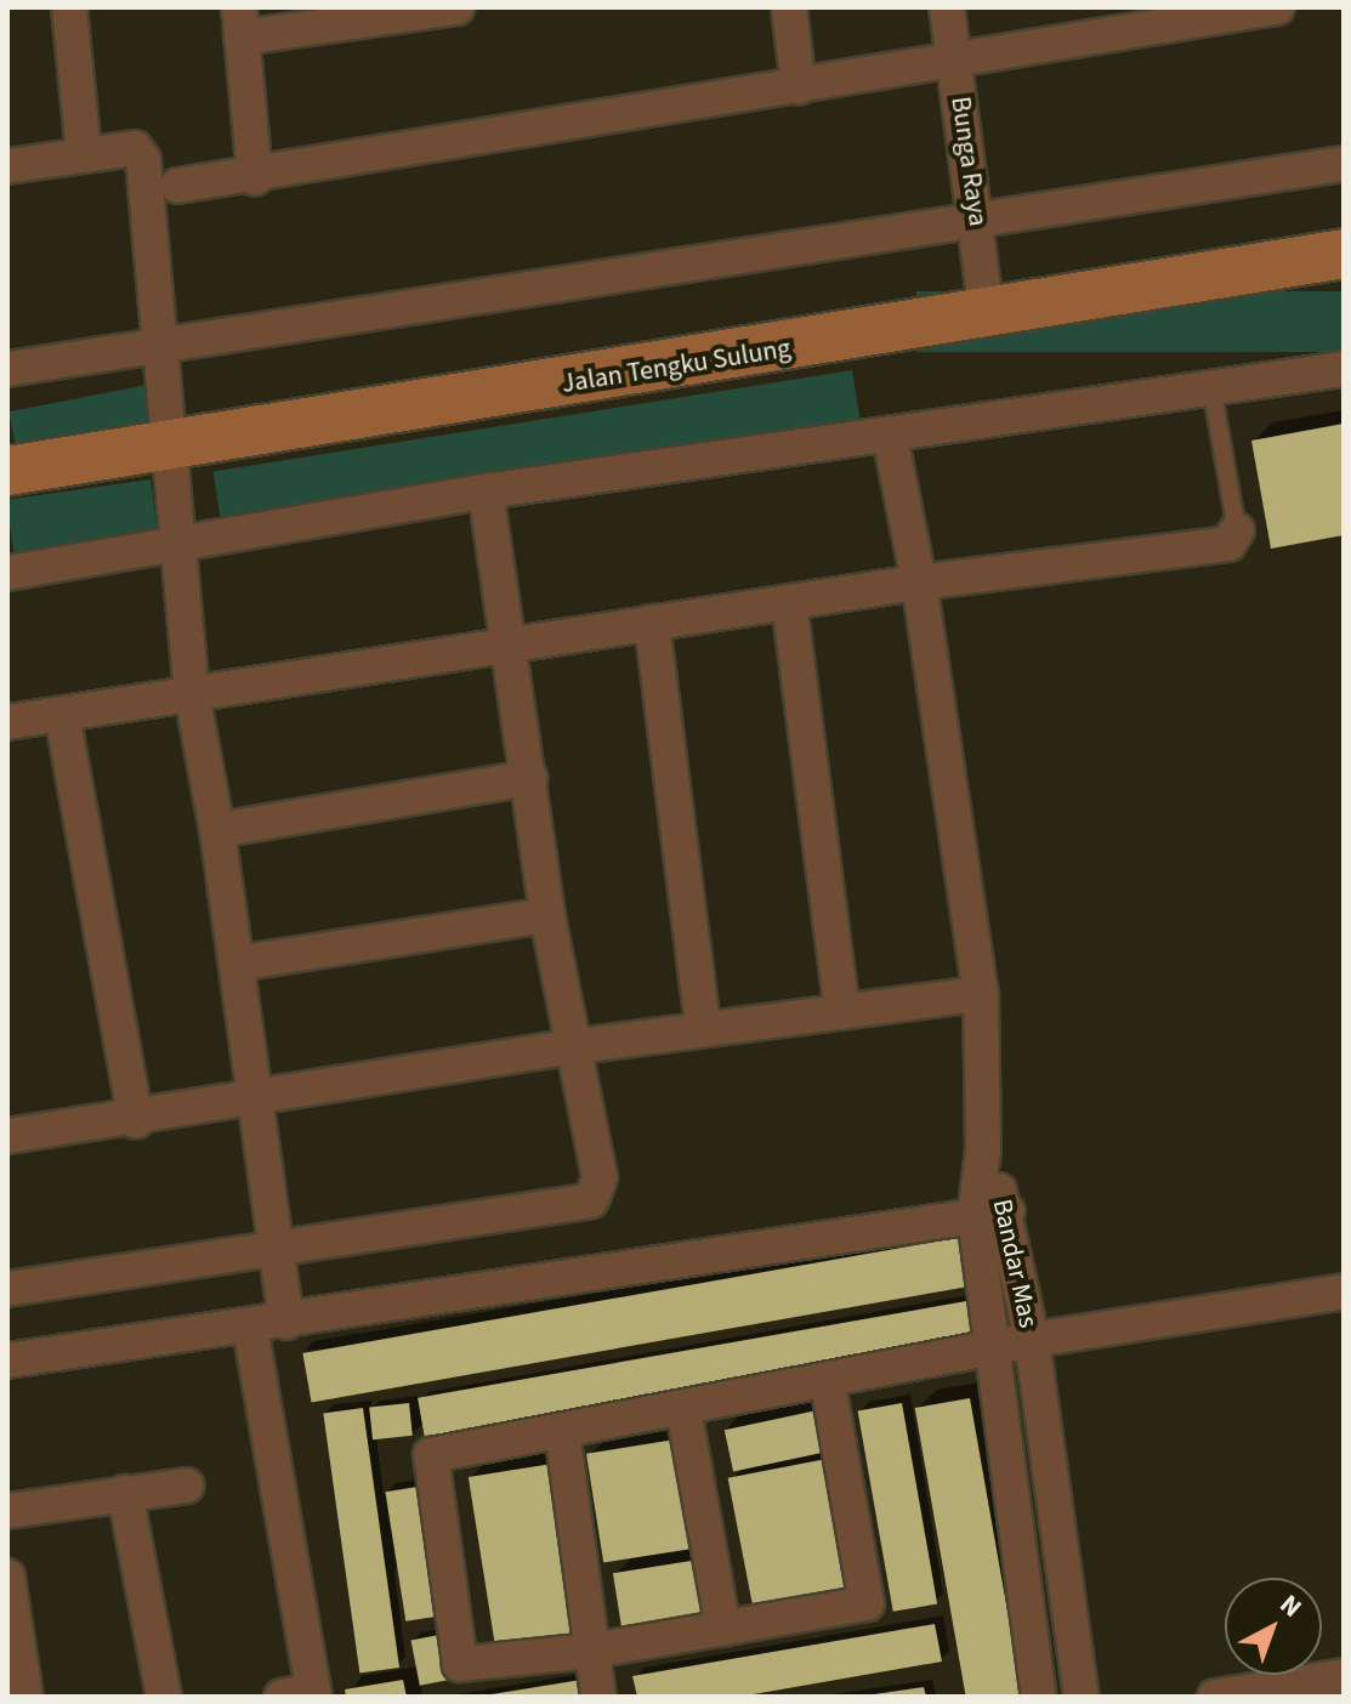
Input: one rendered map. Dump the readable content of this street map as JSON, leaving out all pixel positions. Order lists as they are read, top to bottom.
{
  "streets": {
    "street": ["Bunga Raya", "Jalan Tengku Sulung", "Bandar Mas"]
  },
  "crossings": [
    ["Bunga Raya", "Jalan Tengku Sulung"]
  ],
  "north": "top right"
}
